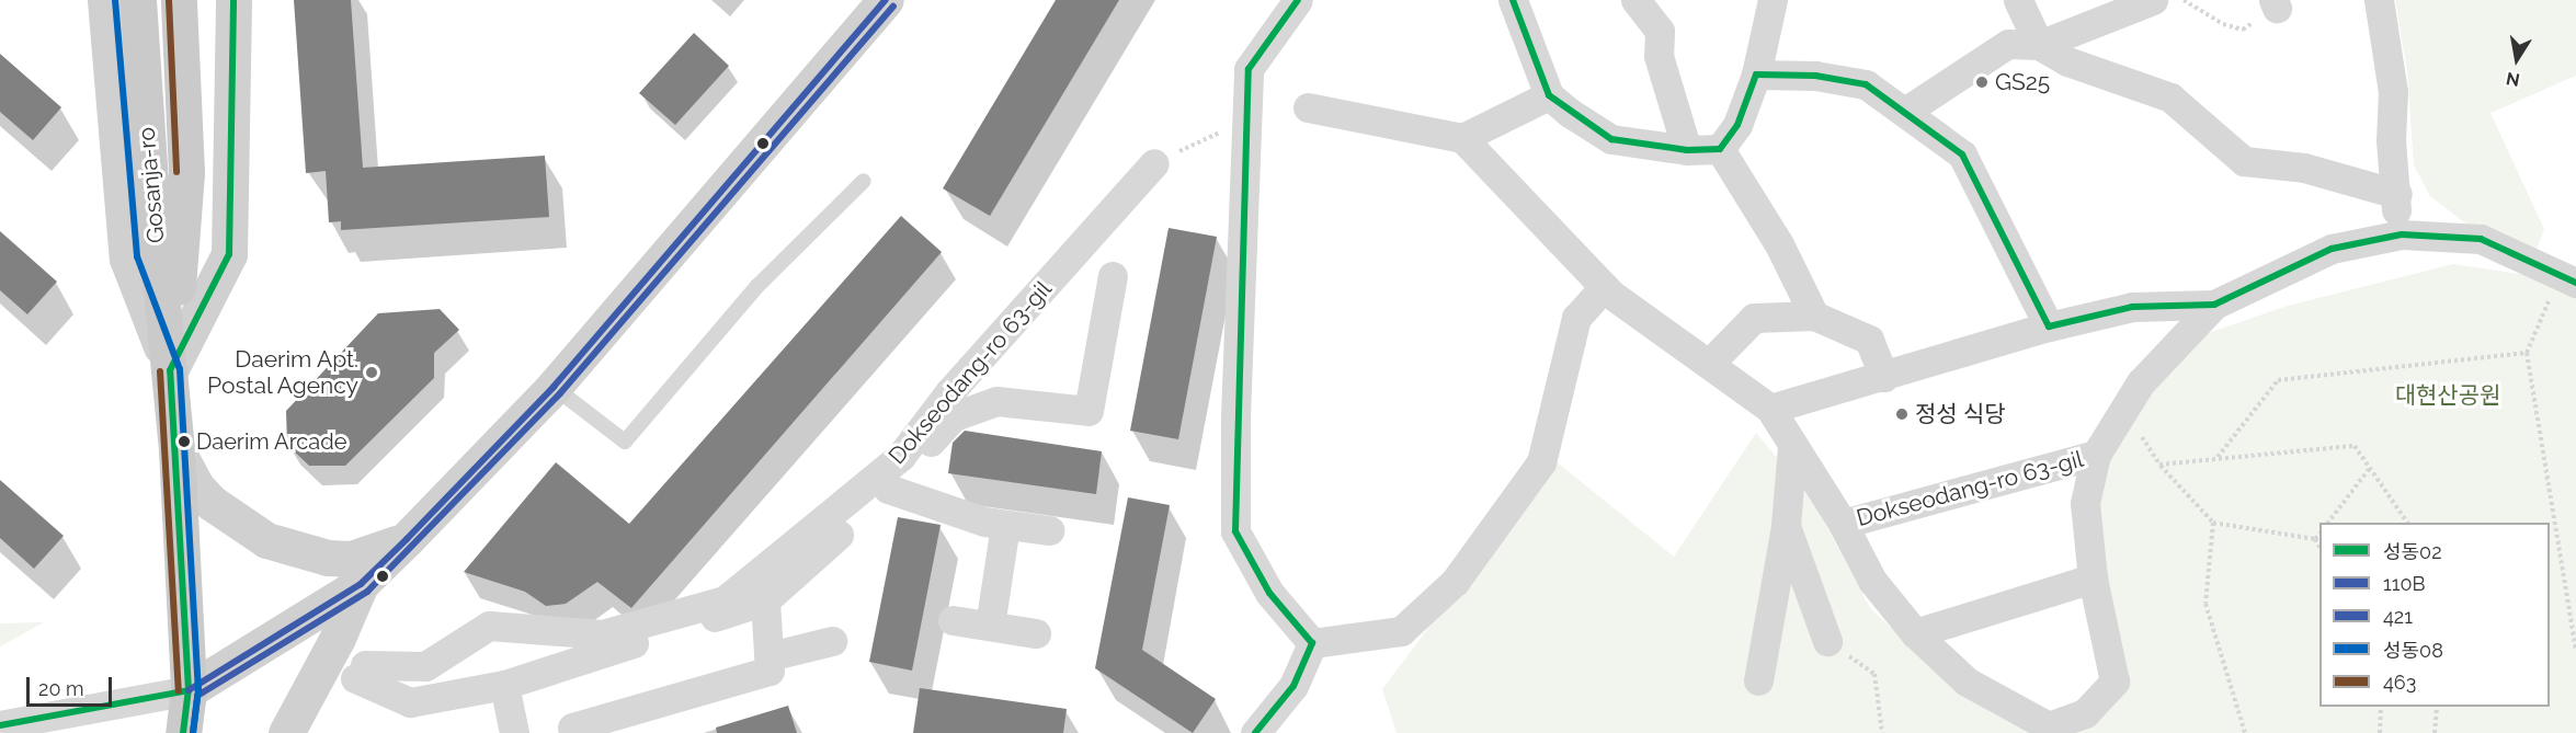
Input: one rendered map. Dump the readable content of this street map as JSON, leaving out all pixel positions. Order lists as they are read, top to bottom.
{
  "streets": {
    "main road": ["Gosanja-ro"],
    "street": ["Dokseodang-ro 63-gil"]
  },
  "parks": ["대현산공원"],
  "places": [
    "GS25",
    "Daerim Apt. Postal Agency",
    "정성 식당",
    "Daerim Arcade"
  ],
  "lines": [
    "transit line 성동02",
    "transit line 421",
    "transit line 성동08",
    "transit line 463",
    "transit line 110B"
  ],
  "legend": [
    "성동02",
    "110B",
    "421",
    "성동08",
    "463"
  ],
  "scale_bar": "20 m",
  "north": "bottom"
}
